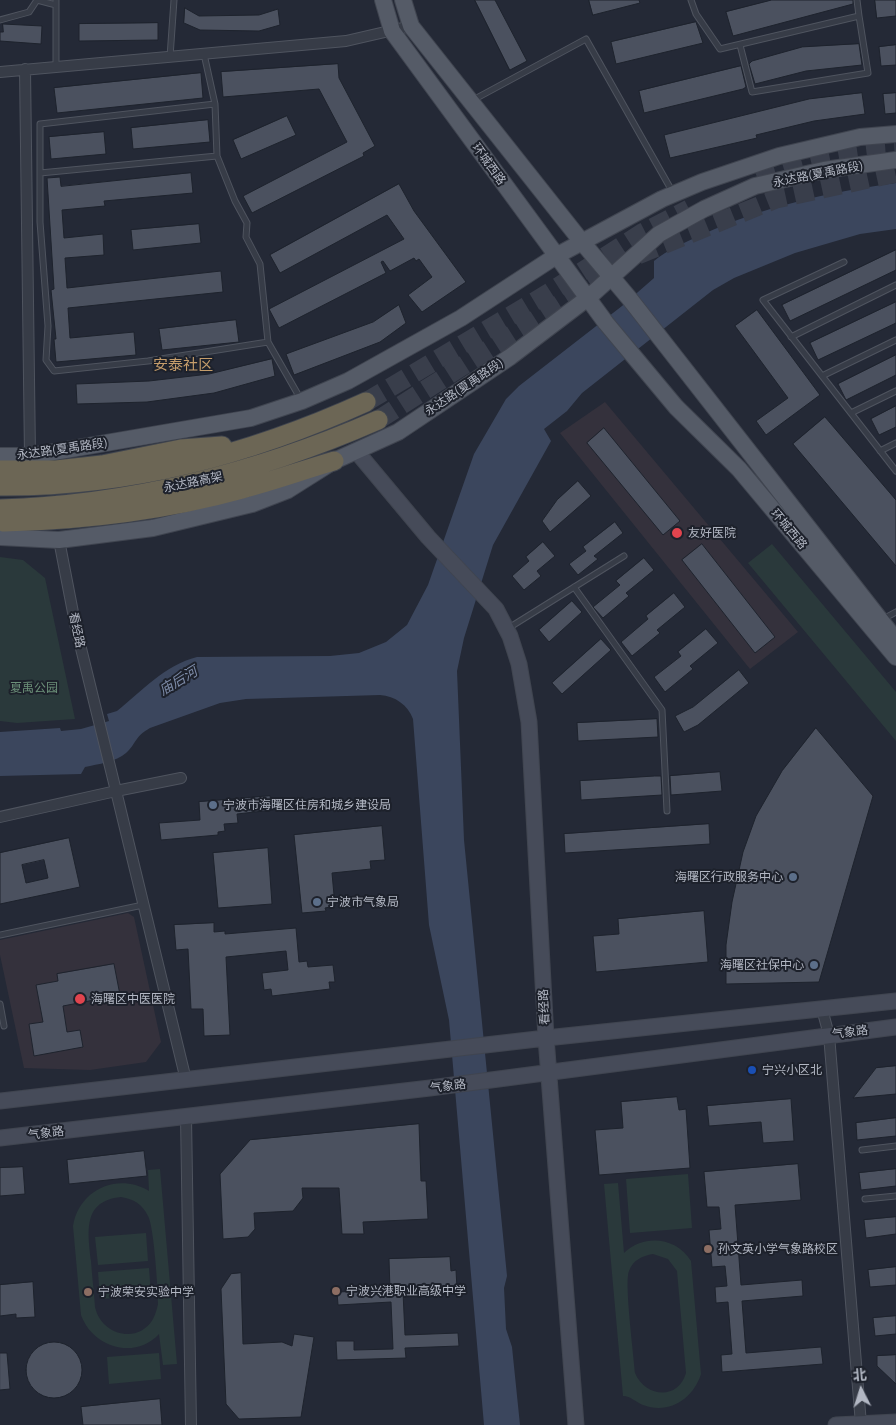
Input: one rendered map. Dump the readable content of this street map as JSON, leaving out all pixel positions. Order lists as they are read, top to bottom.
{
  "streets": {
    "highway": ["永达路高架"],
    "main road": ["环城西路", "永达路(夏禹路段)"],
    "street": ["看经路", "气象路"]
  },
  "crossings": [
    ["环城西路", "永达路(夏禹路段)"],
    ["永达路(夏禹路段)", "看经路"],
    ["看经路", "气象路"]
  ],
  "districts": ["安泰社区"],
  "water": ["庙后河"],
  "parks": ["夏禹公园"],
  "places": [
    "友好医院",
    "宁波市海曙区住房和城乡建设局",
    "海曙区行政服务中心",
    "宁波市气象局",
    "海曙区社保中心",
    "海曙区中医医院",
    "宁兴小区北",
    "孙文英小学气象路校区",
    "宁波兴港职业高级中学",
    "宁波荣安实验中学"
  ],
  "north": "top"
}
